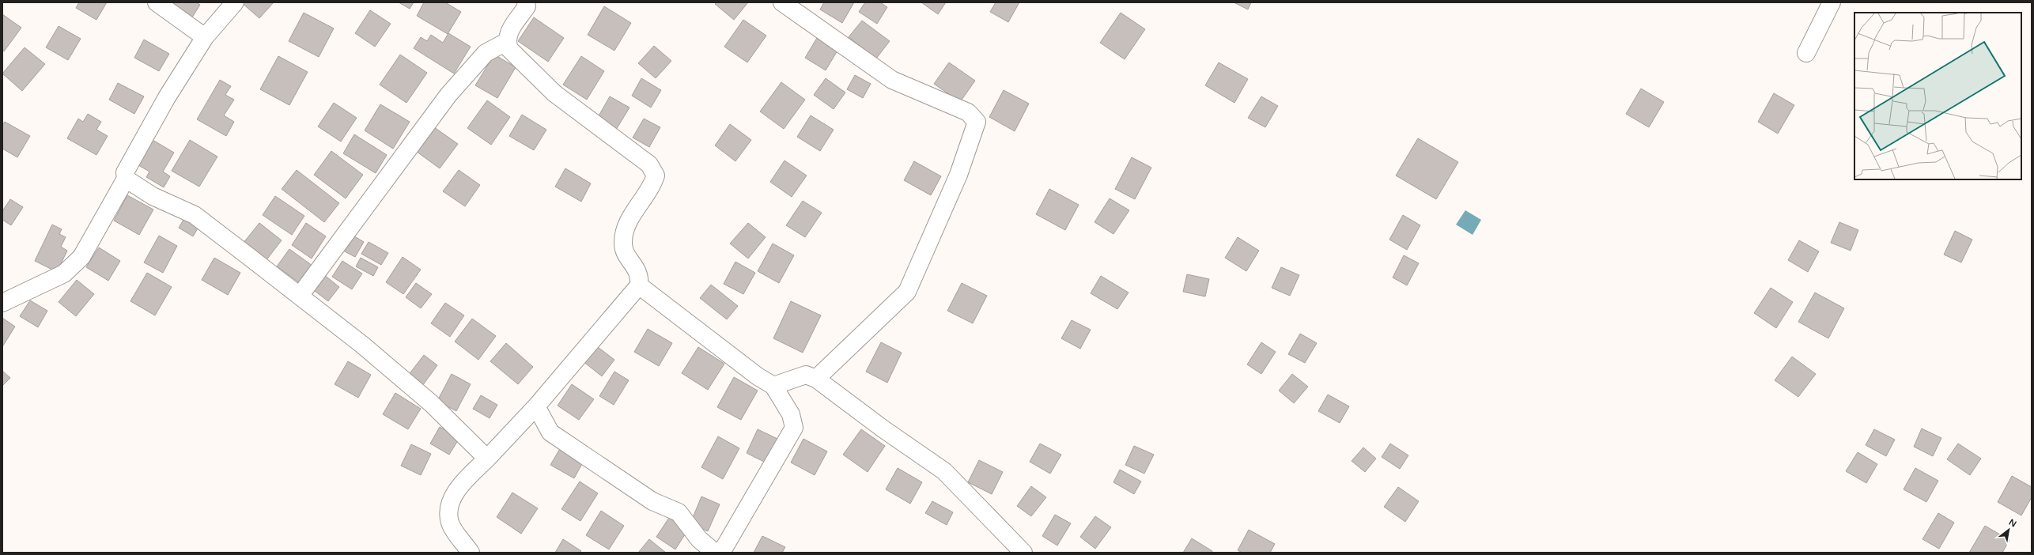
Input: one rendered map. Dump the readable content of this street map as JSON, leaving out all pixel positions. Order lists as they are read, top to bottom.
{
  "north": "top right"
}
